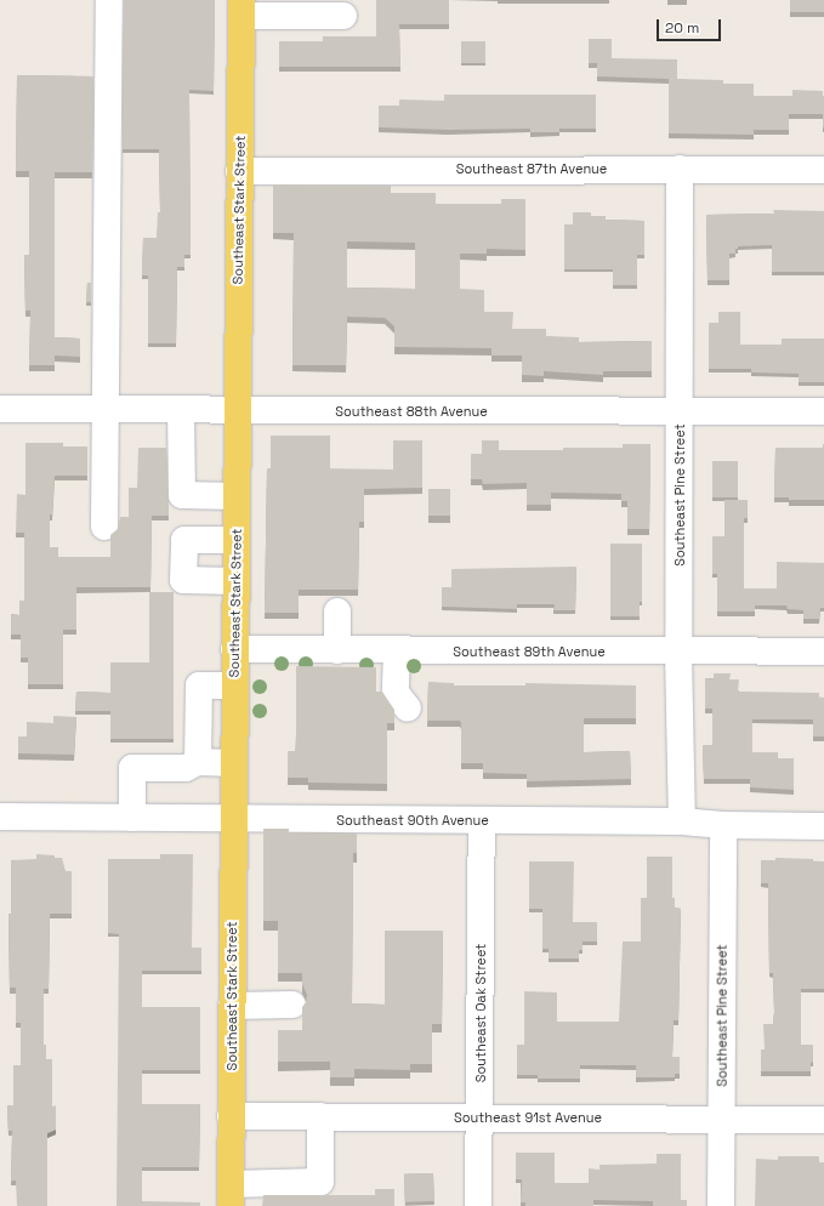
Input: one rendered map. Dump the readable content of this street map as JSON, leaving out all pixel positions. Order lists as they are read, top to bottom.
{
  "streets": {
    "main road": ["Southeast Stark Street"],
    "street": [
      "Southeast 87th Avenue",
      "Southeast 88th Avenue",
      "Southeast Pine Street",
      "Southeast 89th Avenue",
      "Southeast 90th Avenue",
      "Southeast Oak Street",
      "Southeast 91st Avenue"
    ]
  },
  "crossings": [
    ["Southeast 87th Avenue", "Southeast Stark Street"],
    ["Southeast 87th Avenue", "Southeast Pine Street"],
    ["Southeast Stark Street", "Southeast 88th Avenue"],
    ["Southeast Stark Street", "Southeast 89th Avenue"],
    ["Southeast Stark Street", "Southeast 90th Avenue"],
    ["Southeast Stark Street", "Southeast 91st Avenue"],
    ["Southeast 88th Avenue", "Southeast Pine Street"],
    ["Southeast Pine Street", "Southeast 89th Avenue"],
    ["Southeast Pine Street", "Southeast 90th Avenue"],
    ["Southeast Pine Street", "Southeast 91st Avenue"],
    ["Southeast 90th Avenue", "Southeast Oak Street"],
    ["Southeast Oak Street", "Southeast 91st Avenue"]
  ],
  "scale_bar": "20 m"
}
